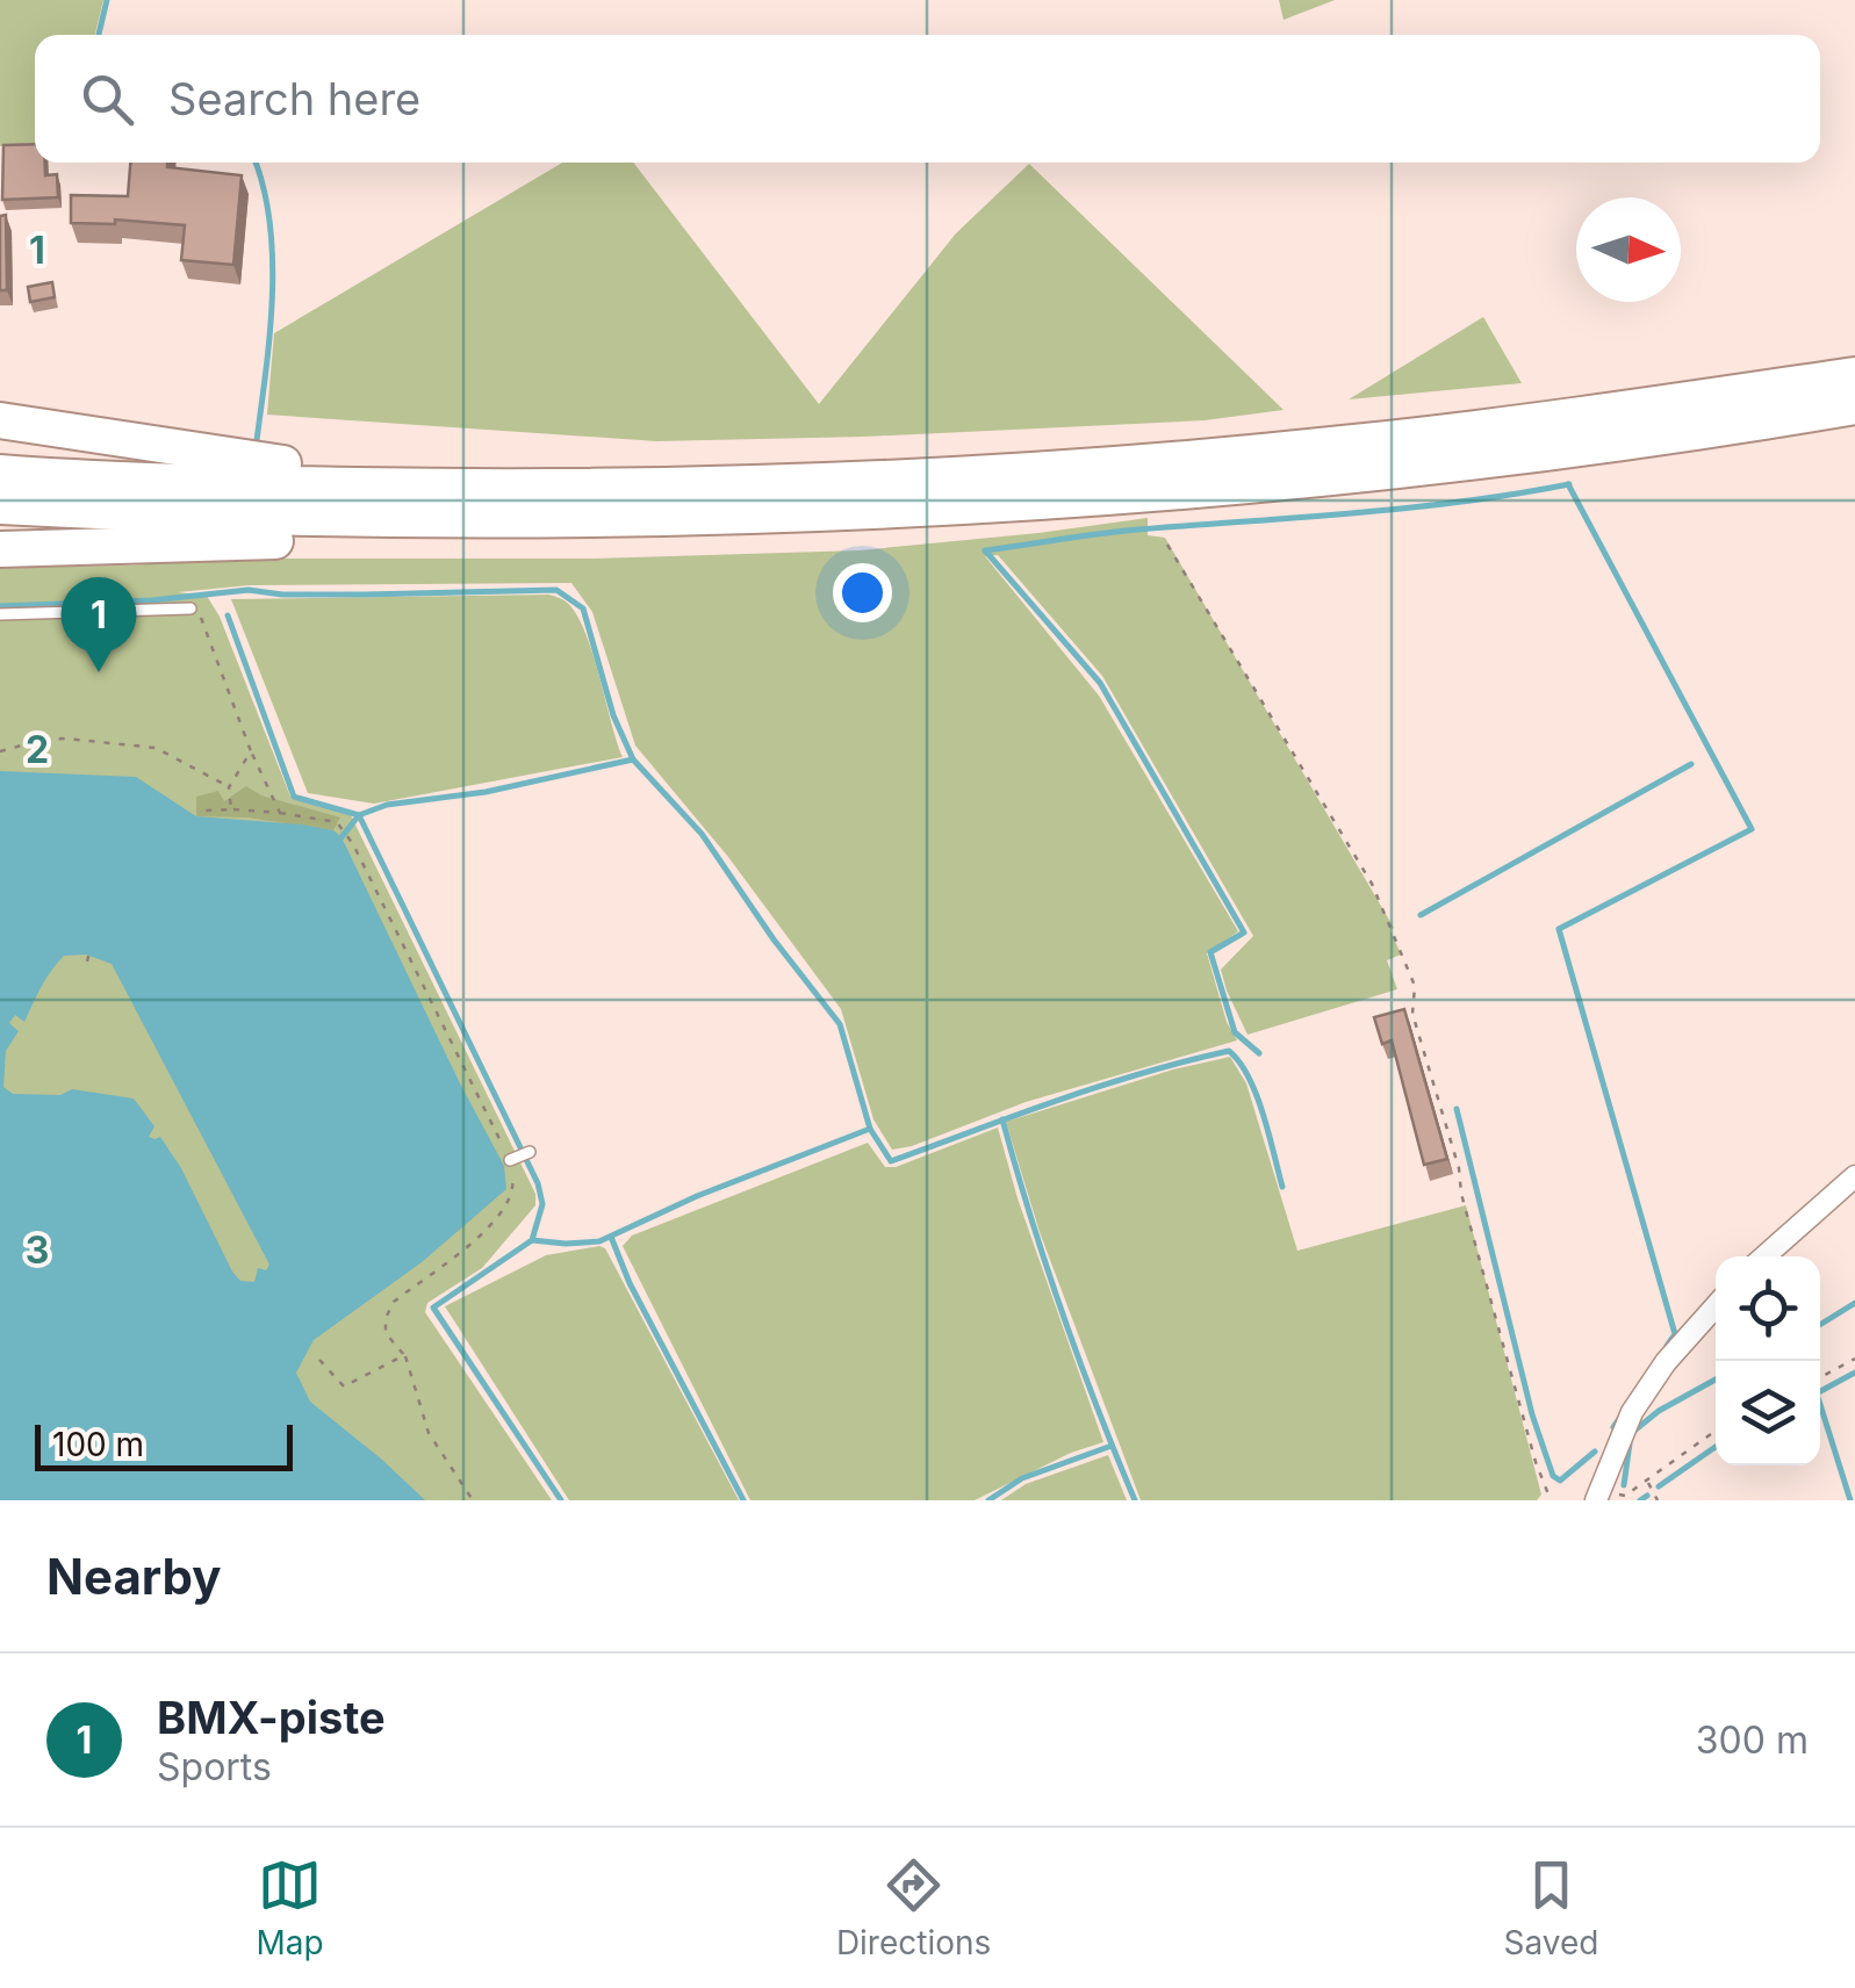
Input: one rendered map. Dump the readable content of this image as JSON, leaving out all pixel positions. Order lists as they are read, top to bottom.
{
  "scale_bar": "100 m",
  "north": "right",
  "page": {
    "search": "Search here",
    "pins": "1",
    "scale": "100 m",
    "heading": "Nearby",
    "list": [
      {
        "mark": "1",
        "name": "BMX-piste",
        "note": "Sports",
        "value": "300 m"
      }
    ],
    "nav": ["Map", "Directions", "Saved"]
  },
  "grid": {
    "rows": ["1", "2", "3"]
  }
}
